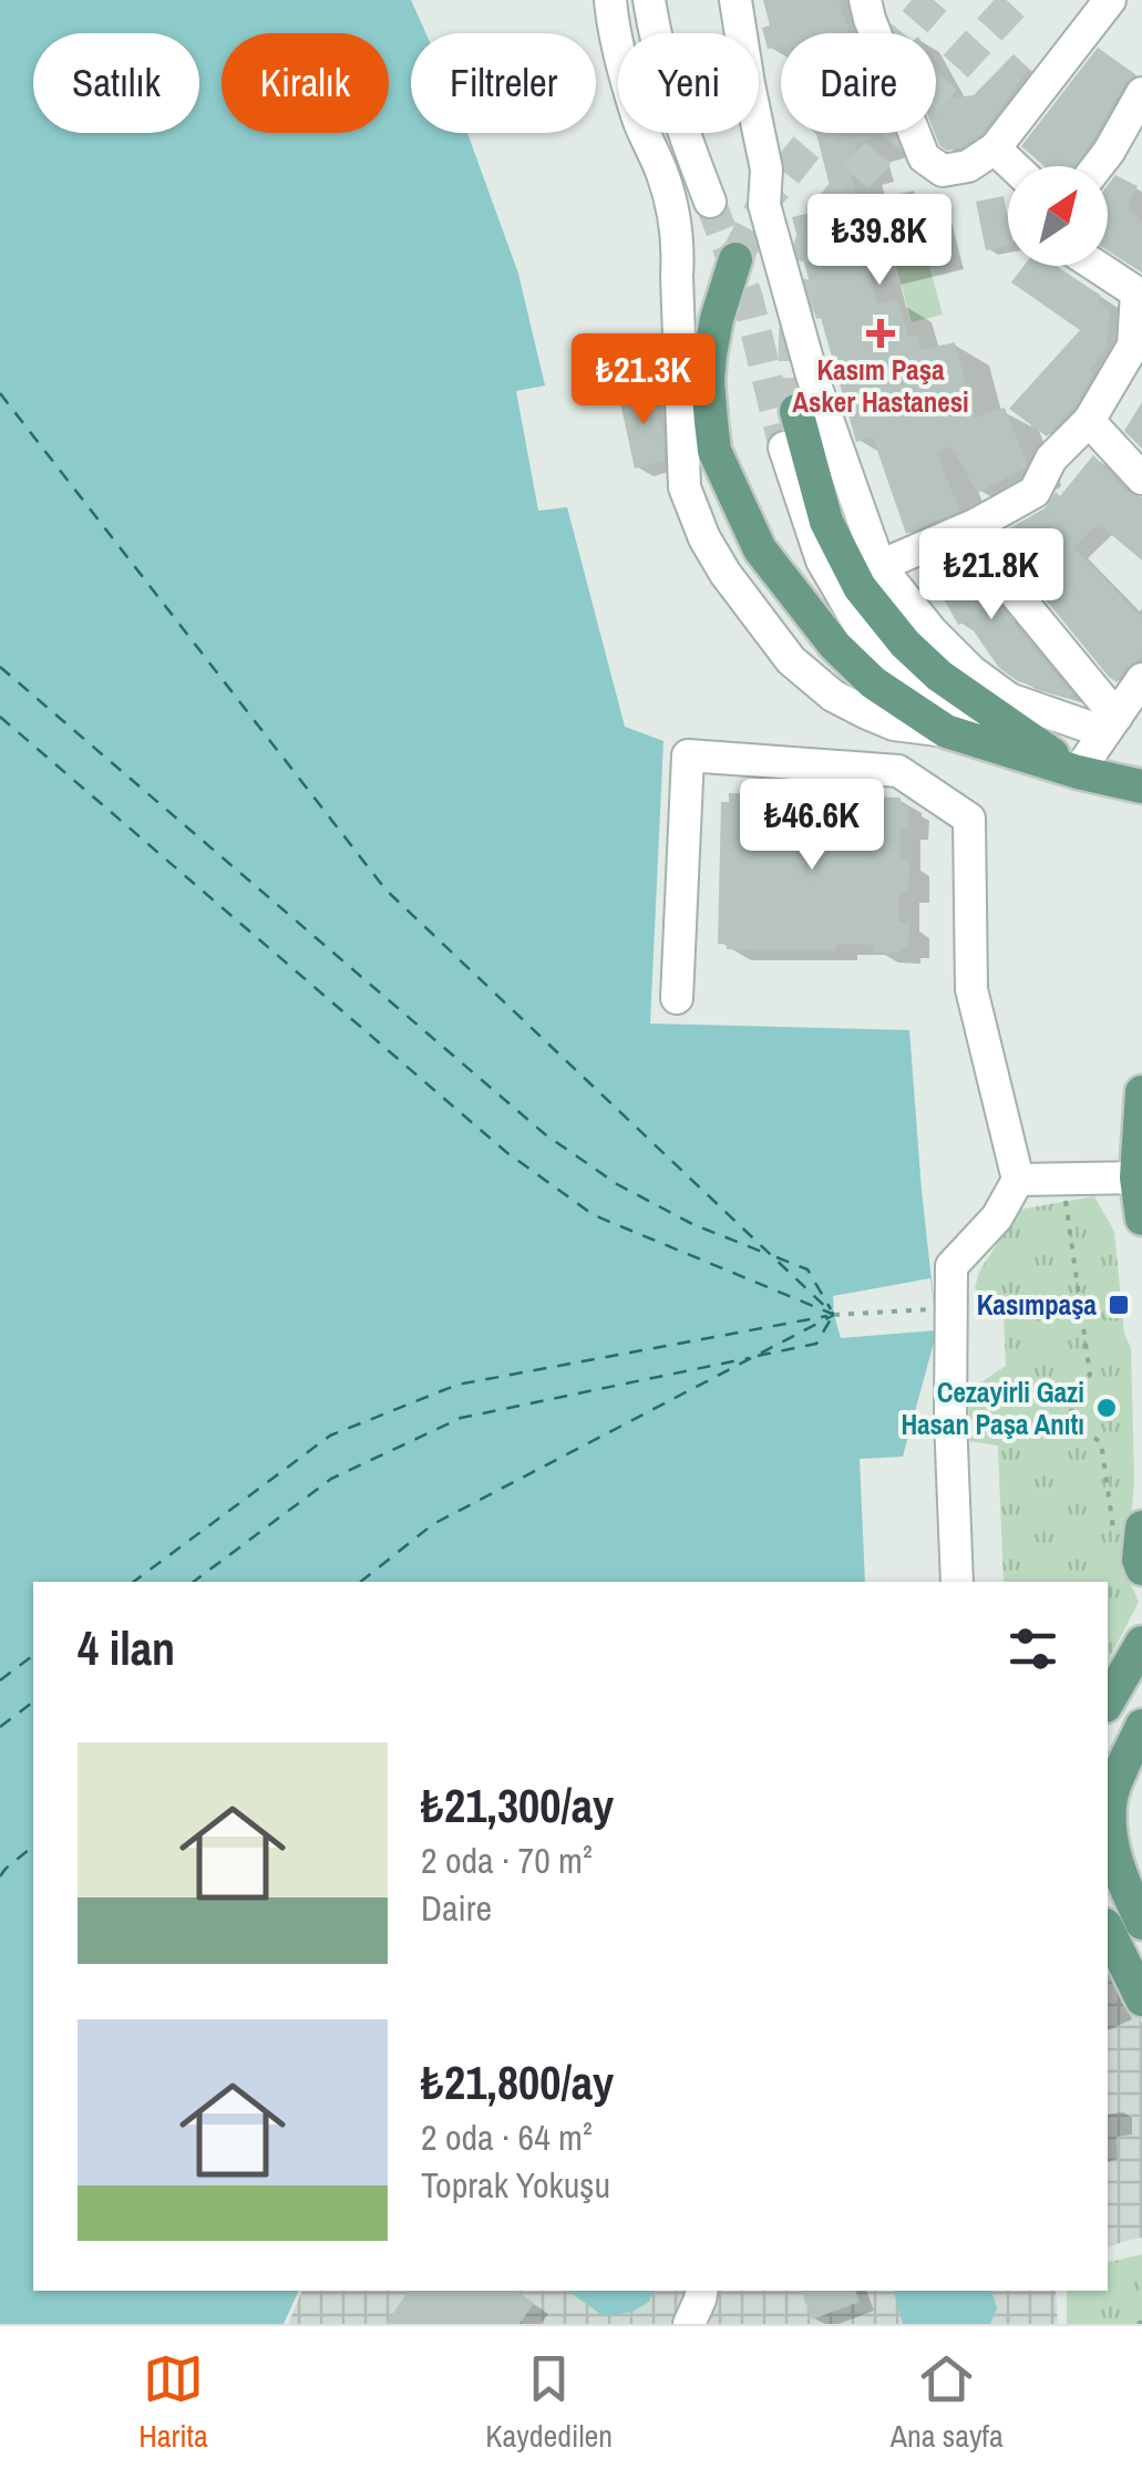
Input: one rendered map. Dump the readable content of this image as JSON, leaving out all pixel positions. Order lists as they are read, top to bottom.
{
  "places": {
    "health": ["Kasım Paşa Asker Hastanesi"],
    "transit": ["Kasımpaşa"],
    "other": ["Cezayirli Gazi Hasan Paşa Anıtı"]
  },
  "north": "top right",
  "page": {
    "chip": [
      "Satılık",
      "Kiralık",
      "Filtreler",
      "Yeni",
      "Daire"
    ],
    "price": [
      "₺39.8K",
      "₺21.3K",
      "₺21.8K",
      "₺46.6K"
    ],
    "heading": "4 ilan",
    "list": [
      {
        "name": "₺21,300/ay",
        "note": "2 oda · 70 m² · Daire"
      },
      {
        "name": "₺21,800/ay",
        "note": "2 oda · 64 m² · Toprak Yokuşu"
      }
    ],
    "tabs": ["Harita", "Kaydedilen", "Ana sayfa"]
  }
}
